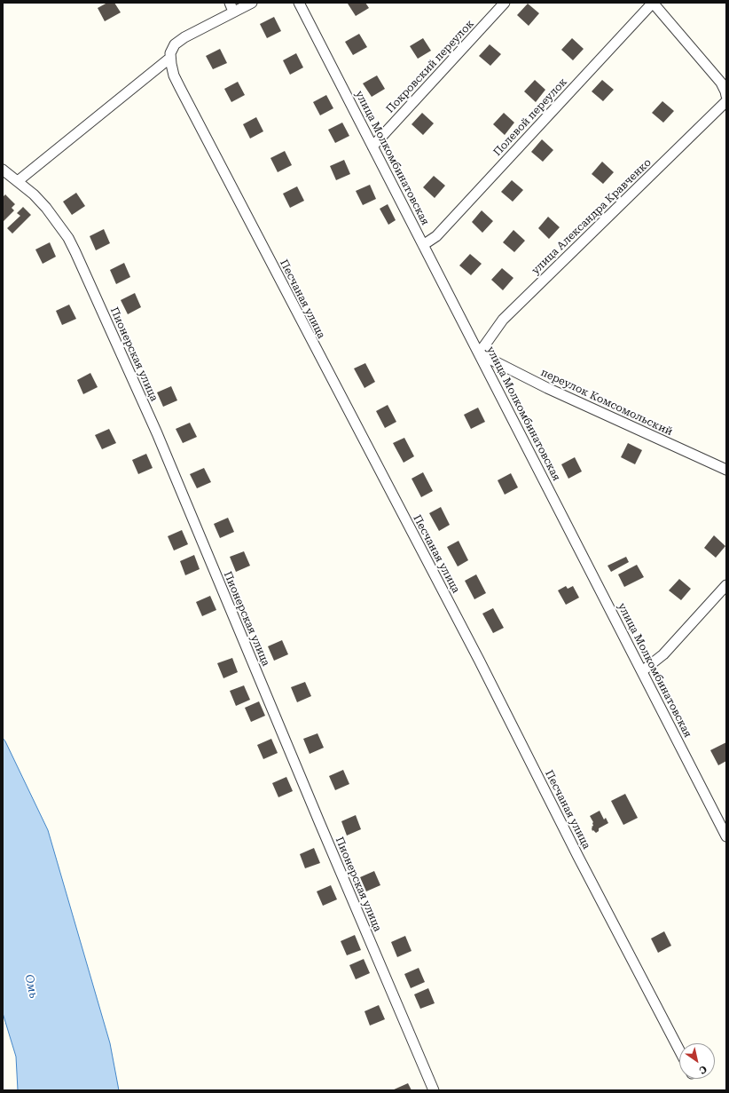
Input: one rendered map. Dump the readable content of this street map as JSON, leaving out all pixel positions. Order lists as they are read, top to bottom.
{
  "streets": {
    "street": [
      "Покровский переулок",
      "Полевой переулок",
      "улица Молкомбинатовская",
      "улица Александра Кравченко",
      "Песчаная улица",
      "Пионерская улица",
      "переулок Комсомольский"
    ]
  },
  "crossings": [
    ["Покровский переулок", "улица Молкомбинатовская"],
    ["Полевой переулок", "улица Молкомбинатовская"],
    ["улица Молкомбинатовская", "улица Александра Кравченко"],
    ["улица Молкомбинатовская", "переулок Комсомольский"],
    ["улица Александра Кравченко", "переулок Комсомольский"]
  ],
  "water": ["Омь"],
  "north": "bottom right"
}
